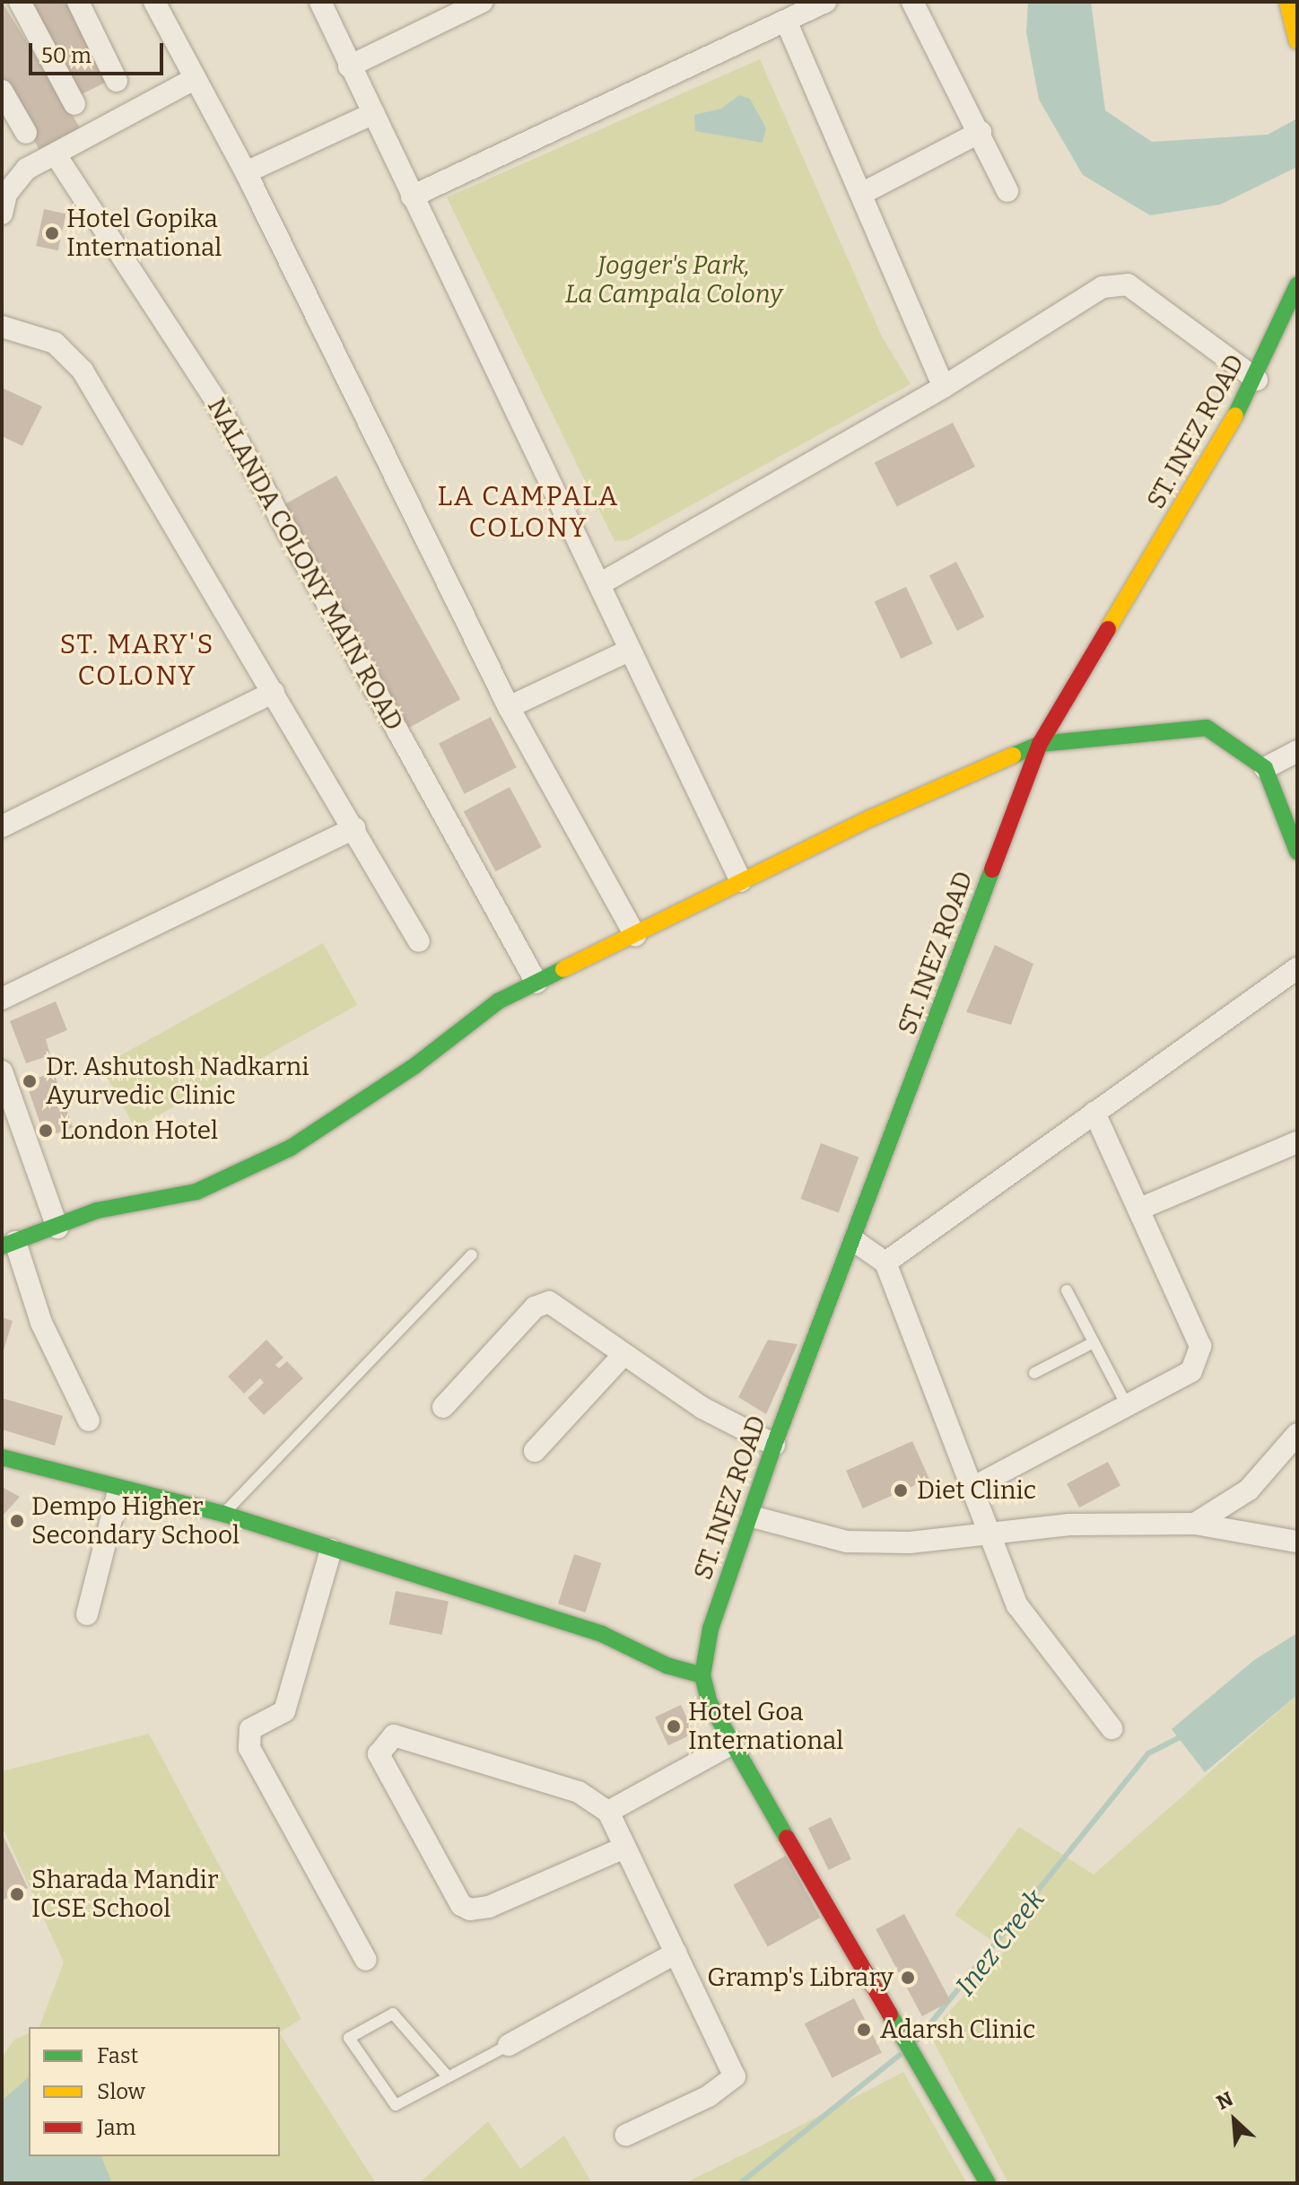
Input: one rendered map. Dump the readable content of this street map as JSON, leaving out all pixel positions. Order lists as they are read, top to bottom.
{
  "streets": {
    "main road": ["ST. INEZ ROAD"],
    "street": ["NALANDA COLONY MAIN ROAD"]
  },
  "districts": ["LA CAMPALA COLONY", "ST. MARY'S COLONY"],
  "water": ["Inez Creek"],
  "parks": ["Jogger's Park, La Campala Colony"],
  "places": [
    "Hotel Gopika International",
    "Dr. Ashutosh Nadkarni Ayurvedic Clinic",
    "London Hotel",
    "Diet Clinic",
    "Dempo Higher Secondary School",
    "Hotel Goa International",
    "Sharada Mandir ICSE School",
    "Gramp's Library",
    "Adarsh Clinic"
  ],
  "legend": ["Fast", "Slow", "Jam"],
  "scale_bar": "50 m",
  "north": "top left"
}
